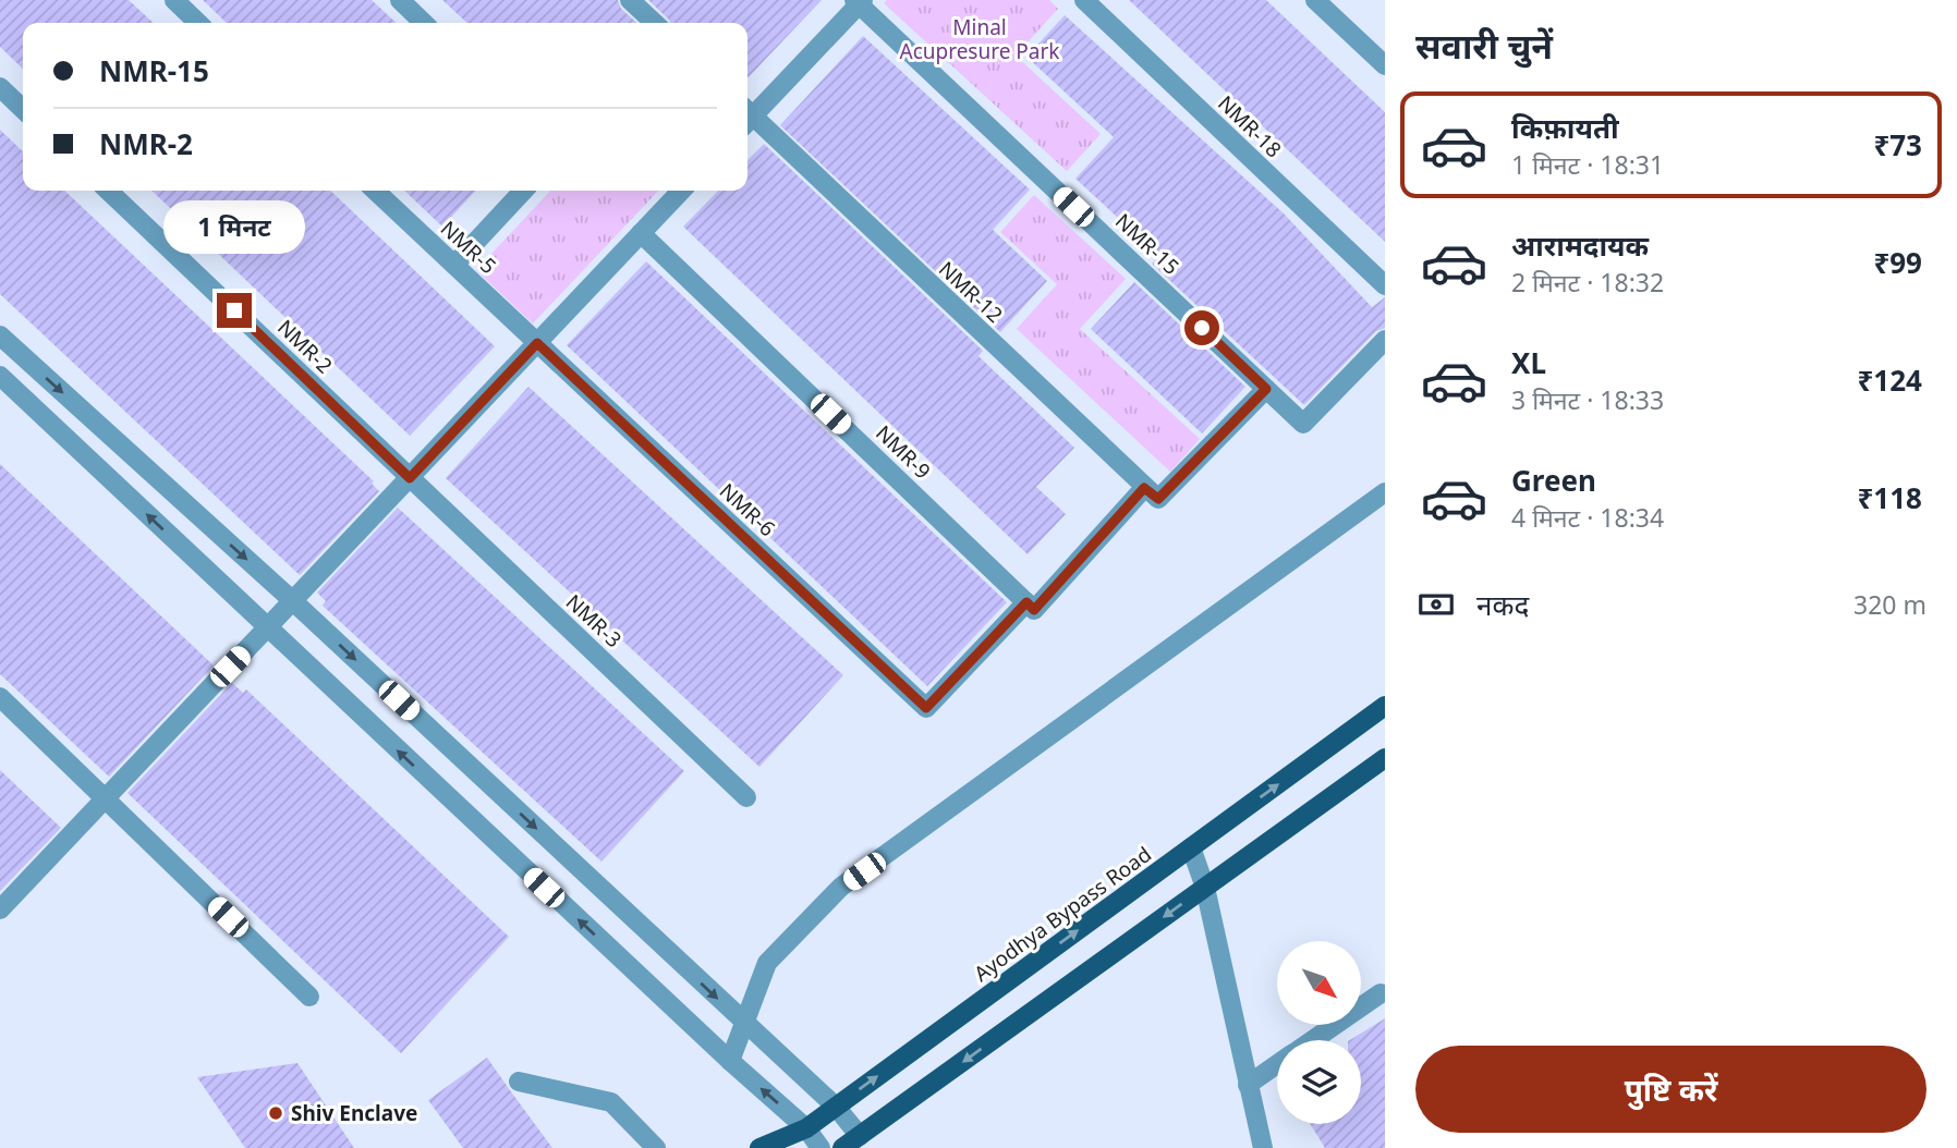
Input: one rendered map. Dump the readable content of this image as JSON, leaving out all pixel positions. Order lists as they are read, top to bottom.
{
  "streets": {
    "main road": ["Ayodhya Bypass Road"],
    "street": [
      "NMR-18",
      "NMR-15",
      "NMR-5",
      "NMR-12",
      "NMR-2",
      "NMR-9",
      "NMR-6",
      "NMR-3"
    ]
  },
  "crossings": [
    ["NMR-5", "NMR-6"],
    ["NMR-2", "NMR-3"],
    ["NMR-9", "NMR-6"]
  ],
  "parks": ["Minal Acupresure Park"],
  "places": ["Shiv Enclave"],
  "north": "bottom right",
  "page": {
    "heading": "सवारी चुनें",
    "banner": ["NMR-15", "NMR-2"],
    "list": [
      {
        "name": "किफ़ायती",
        "note": "1 मिनट · 18:31",
        "value": "₹73"
      },
      {
        "name": "आरामदायक",
        "note": "2 मिनट · 18:32",
        "value": "₹99"
      },
      {
        "name": "XL",
        "note": "3 मिनट · 18:33",
        "value": "₹124"
      },
      {
        "name": "Green",
        "note": "4 मिनट · 18:34",
        "value": "₹118"
      }
    ],
    "bubble": "1 मिनट",
    "pay": ["नकद", "320 m"],
    "buttons": "पुष्टि करें"
  }
}
